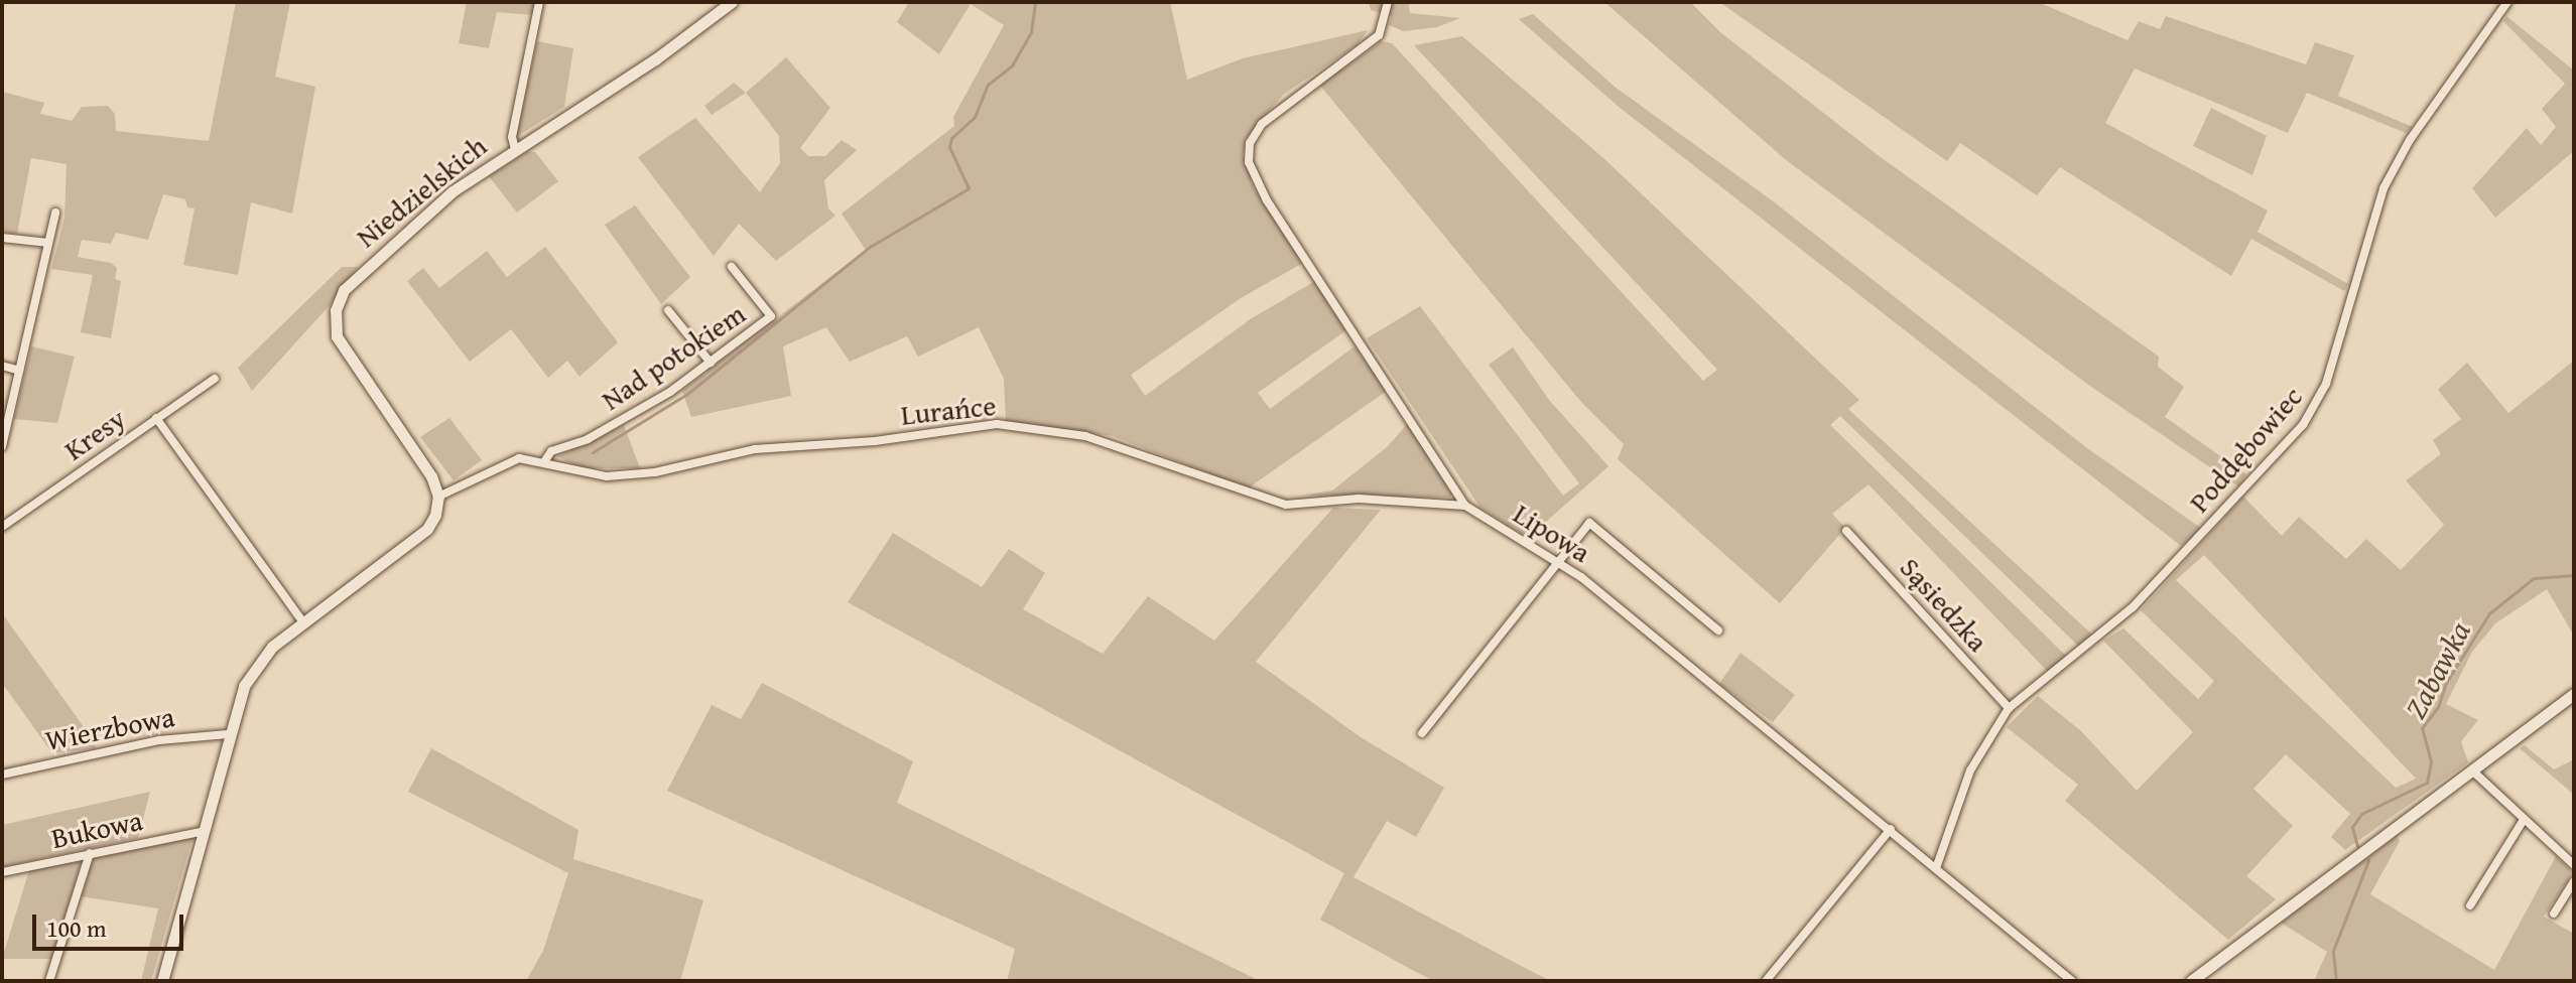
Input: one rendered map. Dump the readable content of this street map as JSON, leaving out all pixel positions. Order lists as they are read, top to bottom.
{
  "streets": {
    "street": [
      "Niedzielskich",
      "Nad potokiem",
      "Lurańce",
      "Kresy",
      "Poddębowiec",
      "Lipowa",
      "Sąsiedzka",
      "Wierzbowa",
      "Bukowa"
    ]
  },
  "crossings": [
    ["Niedzielskich", "Lurańce"],
    ["Nad potokiem", "Lurańce"],
    ["Lurańce", "Lipowa"],
    ["Poddębowiec", "Lipowa"],
    ["Poddębowiec", "Sąsiedzka"]
  ],
  "water": ["Zabawka"],
  "scale_bar": "100 m"
}
